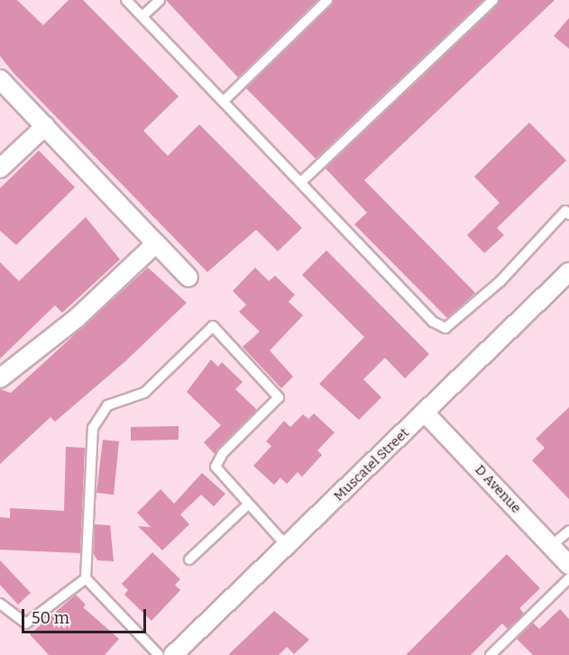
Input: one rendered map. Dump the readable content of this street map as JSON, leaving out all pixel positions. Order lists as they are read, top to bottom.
{
  "streets": {
    "street": ["Muscatel Street", "D Avenue"]
  },
  "crossings": [
    ["Muscatel Street", "D Avenue"]
  ],
  "scale_bar": "50 m"
}
